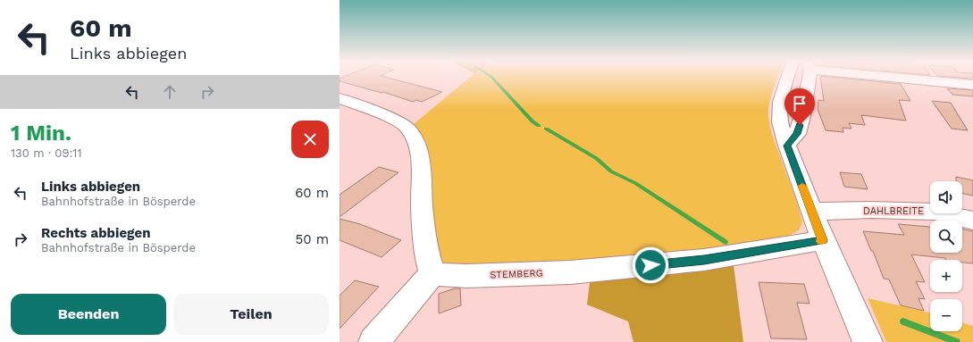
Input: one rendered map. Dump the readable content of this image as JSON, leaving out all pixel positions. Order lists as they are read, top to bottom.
{
  "streets": {
    "street": ["DAHLBREITE", "STEMBERG"]
  },
  "page": {
    "turn": ["60 m", "Links abbiegen"],
    "heading": ["1 Min.", "130 m · 09:11"],
    "list": [
      {
        "name": "Links abbiegen",
        "note": "Bahnhofstraße in Bösperde",
        "value": "60 m"
      },
      {
        "name": "Rechts abbiegen",
        "note": "Bahnhofstraße in Bösperde",
        "value": "50 m"
      }
    ],
    "map_buttons": ["+", "−"],
    "buttons": ["Beenden", "Teilen"]
  }
}
